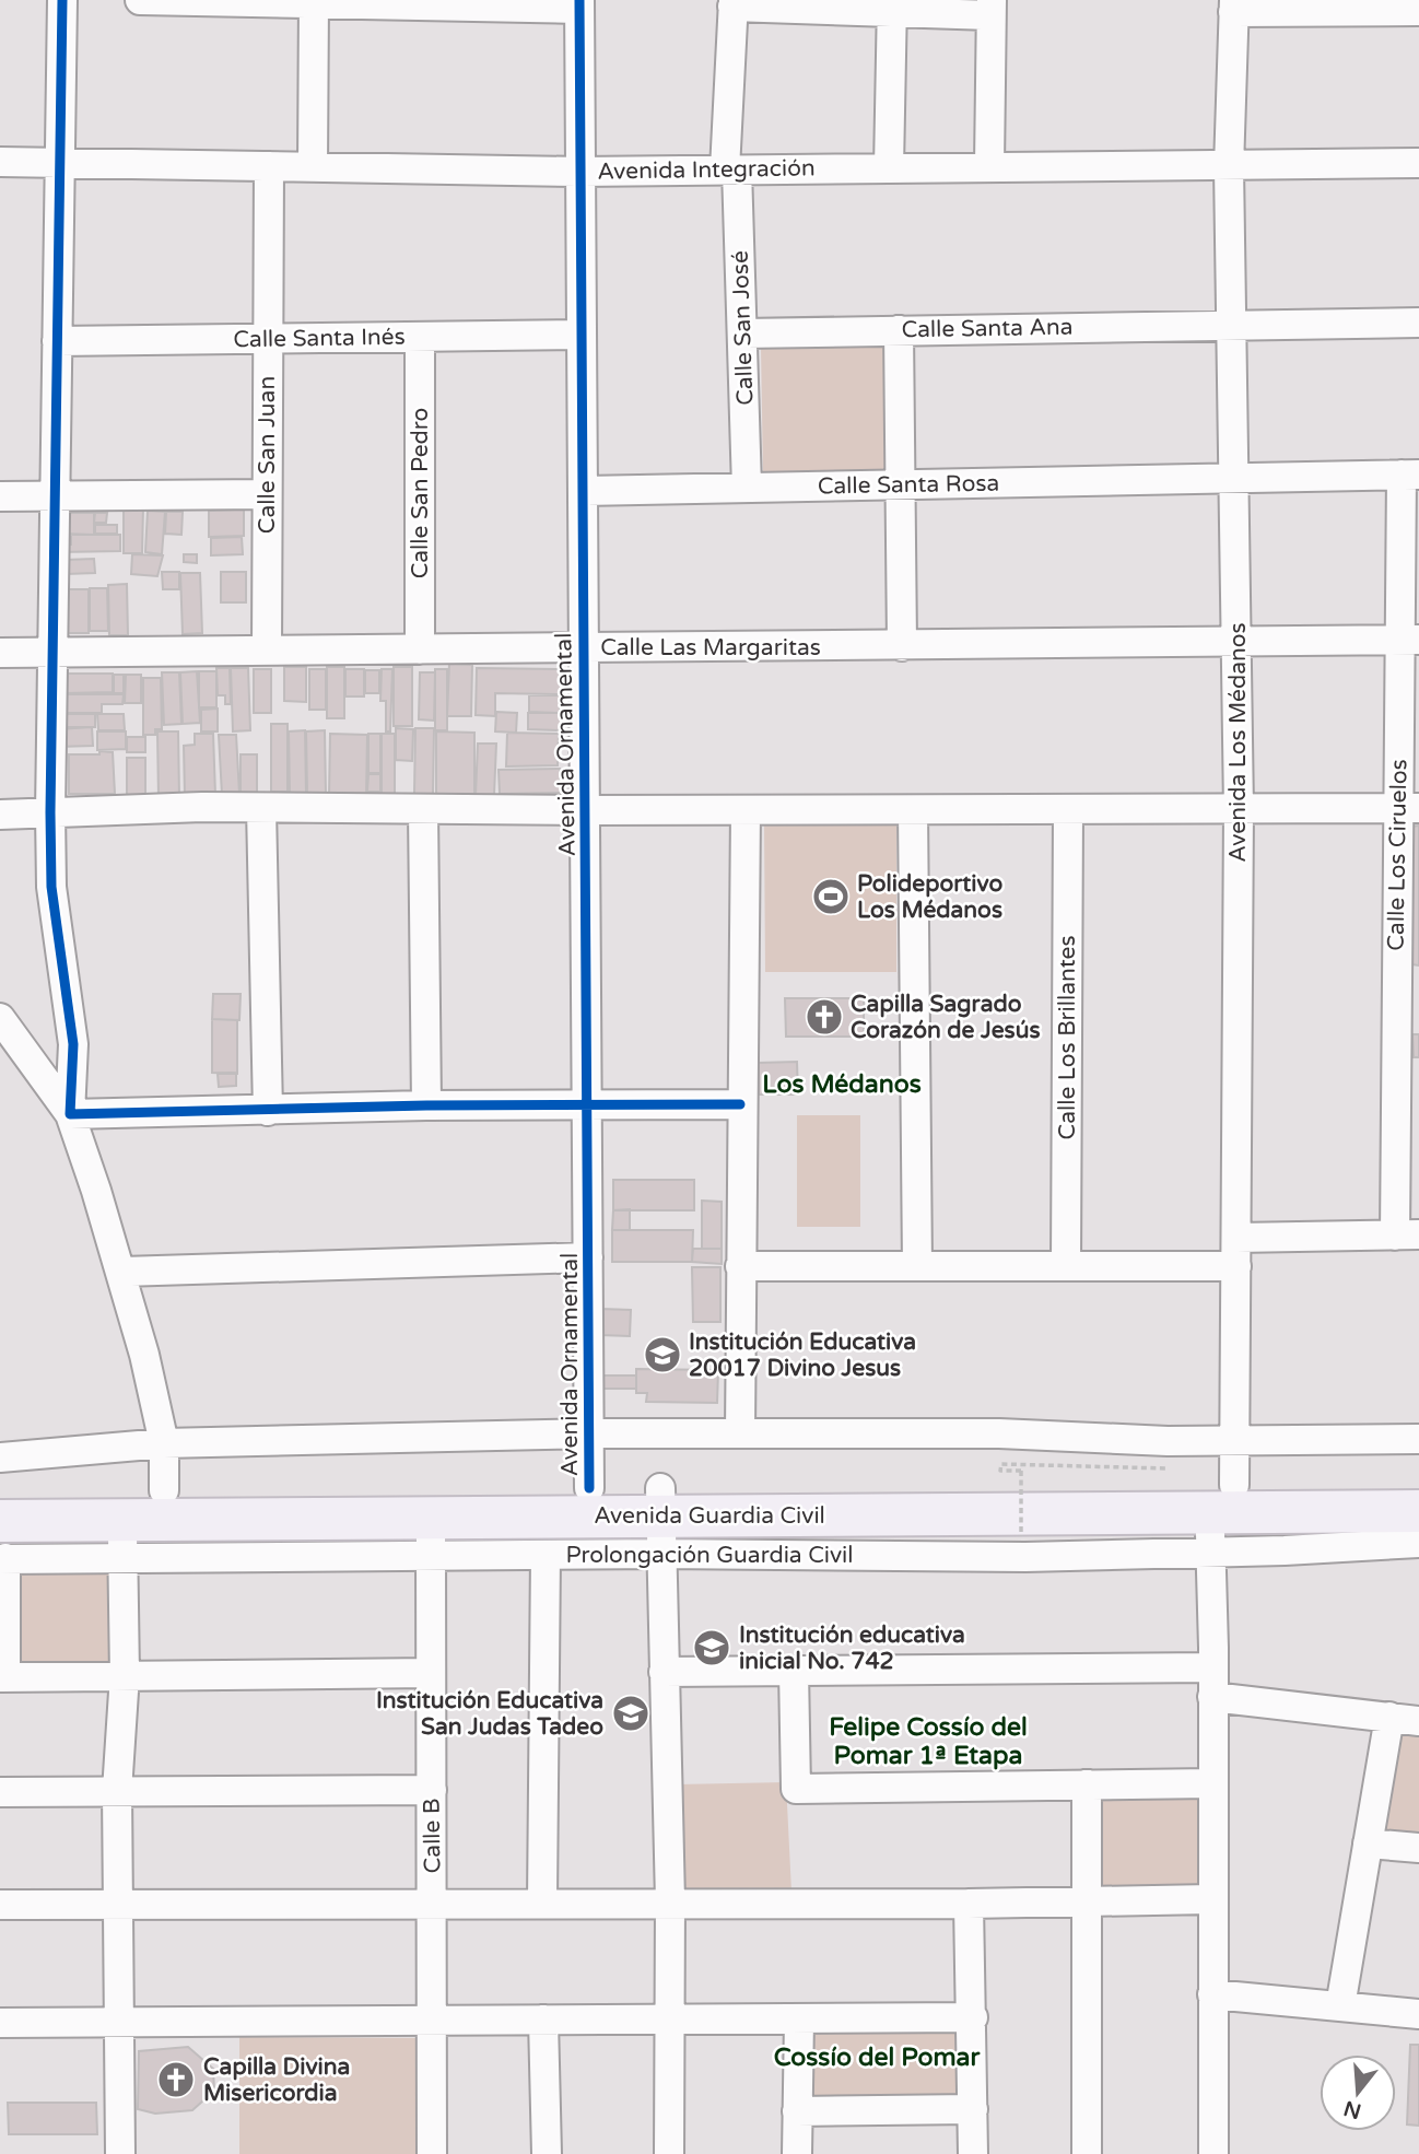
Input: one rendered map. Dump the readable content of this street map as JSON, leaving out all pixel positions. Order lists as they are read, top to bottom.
{
  "streets": {
    "highway": ["Avenida Guardia Civil"],
    "street": [
      "Avenida Integración",
      "Calle San José",
      "Calle Santa Ana",
      "Calle Santa Inés",
      "Calle San Juan",
      "Calle Santa Rosa",
      "Calle San Pedro",
      "Calle Las Margaritas",
      "Avenida Los Médanos",
      "Avenida Ornamental",
      "Calle Los Ciruelos",
      "Calle Los Brillantes",
      "Prolongación Guardia Civil",
      "Calle B"
    ]
  },
  "crossings": [
    ["Avenida Integración", "Calle San José"],
    ["Avenida Integración", "Calle San Juan"],
    ["Avenida Integración", "Avenida Los Médanos"],
    ["Avenida Integración", "Avenida Ornamental"],
    ["Calle San José", "Calle Santa Ana"],
    ["Calle San José", "Calle Santa Rosa"],
    ["Calle Santa Ana", "Avenida Los Médanos"],
    ["Calle Santa Inés", "Calle San Juan"],
    ["Calle Santa Inés", "Calle San Pedro"],
    ["Calle Santa Inés", "Avenida Ornamental"],
    ["Calle San Juan", "Calle Las Margaritas"],
    ["Calle Santa Rosa", "Avenida Los Médanos"],
    ["Calle Santa Rosa", "Avenida Ornamental"],
    ["Calle Santa Rosa", "Calle Los Ciruelos"],
    ["Calle San Pedro", "Calle Las Margaritas"],
    ["Calle Las Margaritas", "Avenida Los Médanos"],
    ["Calle Las Margaritas", "Avenida Ornamental"],
    ["Calle Las Margaritas", "Calle Los Ciruelos"],
    ["Avenida Los Médanos", "Avenida Guardia Civil"],
    ["Avenida Ornamental", "Avenida Guardia Civil"],
    ["Avenida Guardia Civil", "Prolongación Guardia Civil"],
    ["Avenida Guardia Civil", "Calle B"],
    ["Prolongación Guardia Civil", "Calle B"]
  ],
  "districts": ["Los Médanos", "Felipe Cossío del Pomar 1ª Etapa", "Cossío del Pomar"],
  "places": {
    "sports": ["Polideportivo Los Médanos"],
    "church": ["Capilla Sagrado Corazón de Jesús", "Capilla Divina Misericordia"],
    "school or university": ["Institución Educativa 20017 Divino Jesus", "Institución educativa inicial No. 742", "Institución Educativa San Judas Tadeo"]
  },
  "north": "bottom"
}
